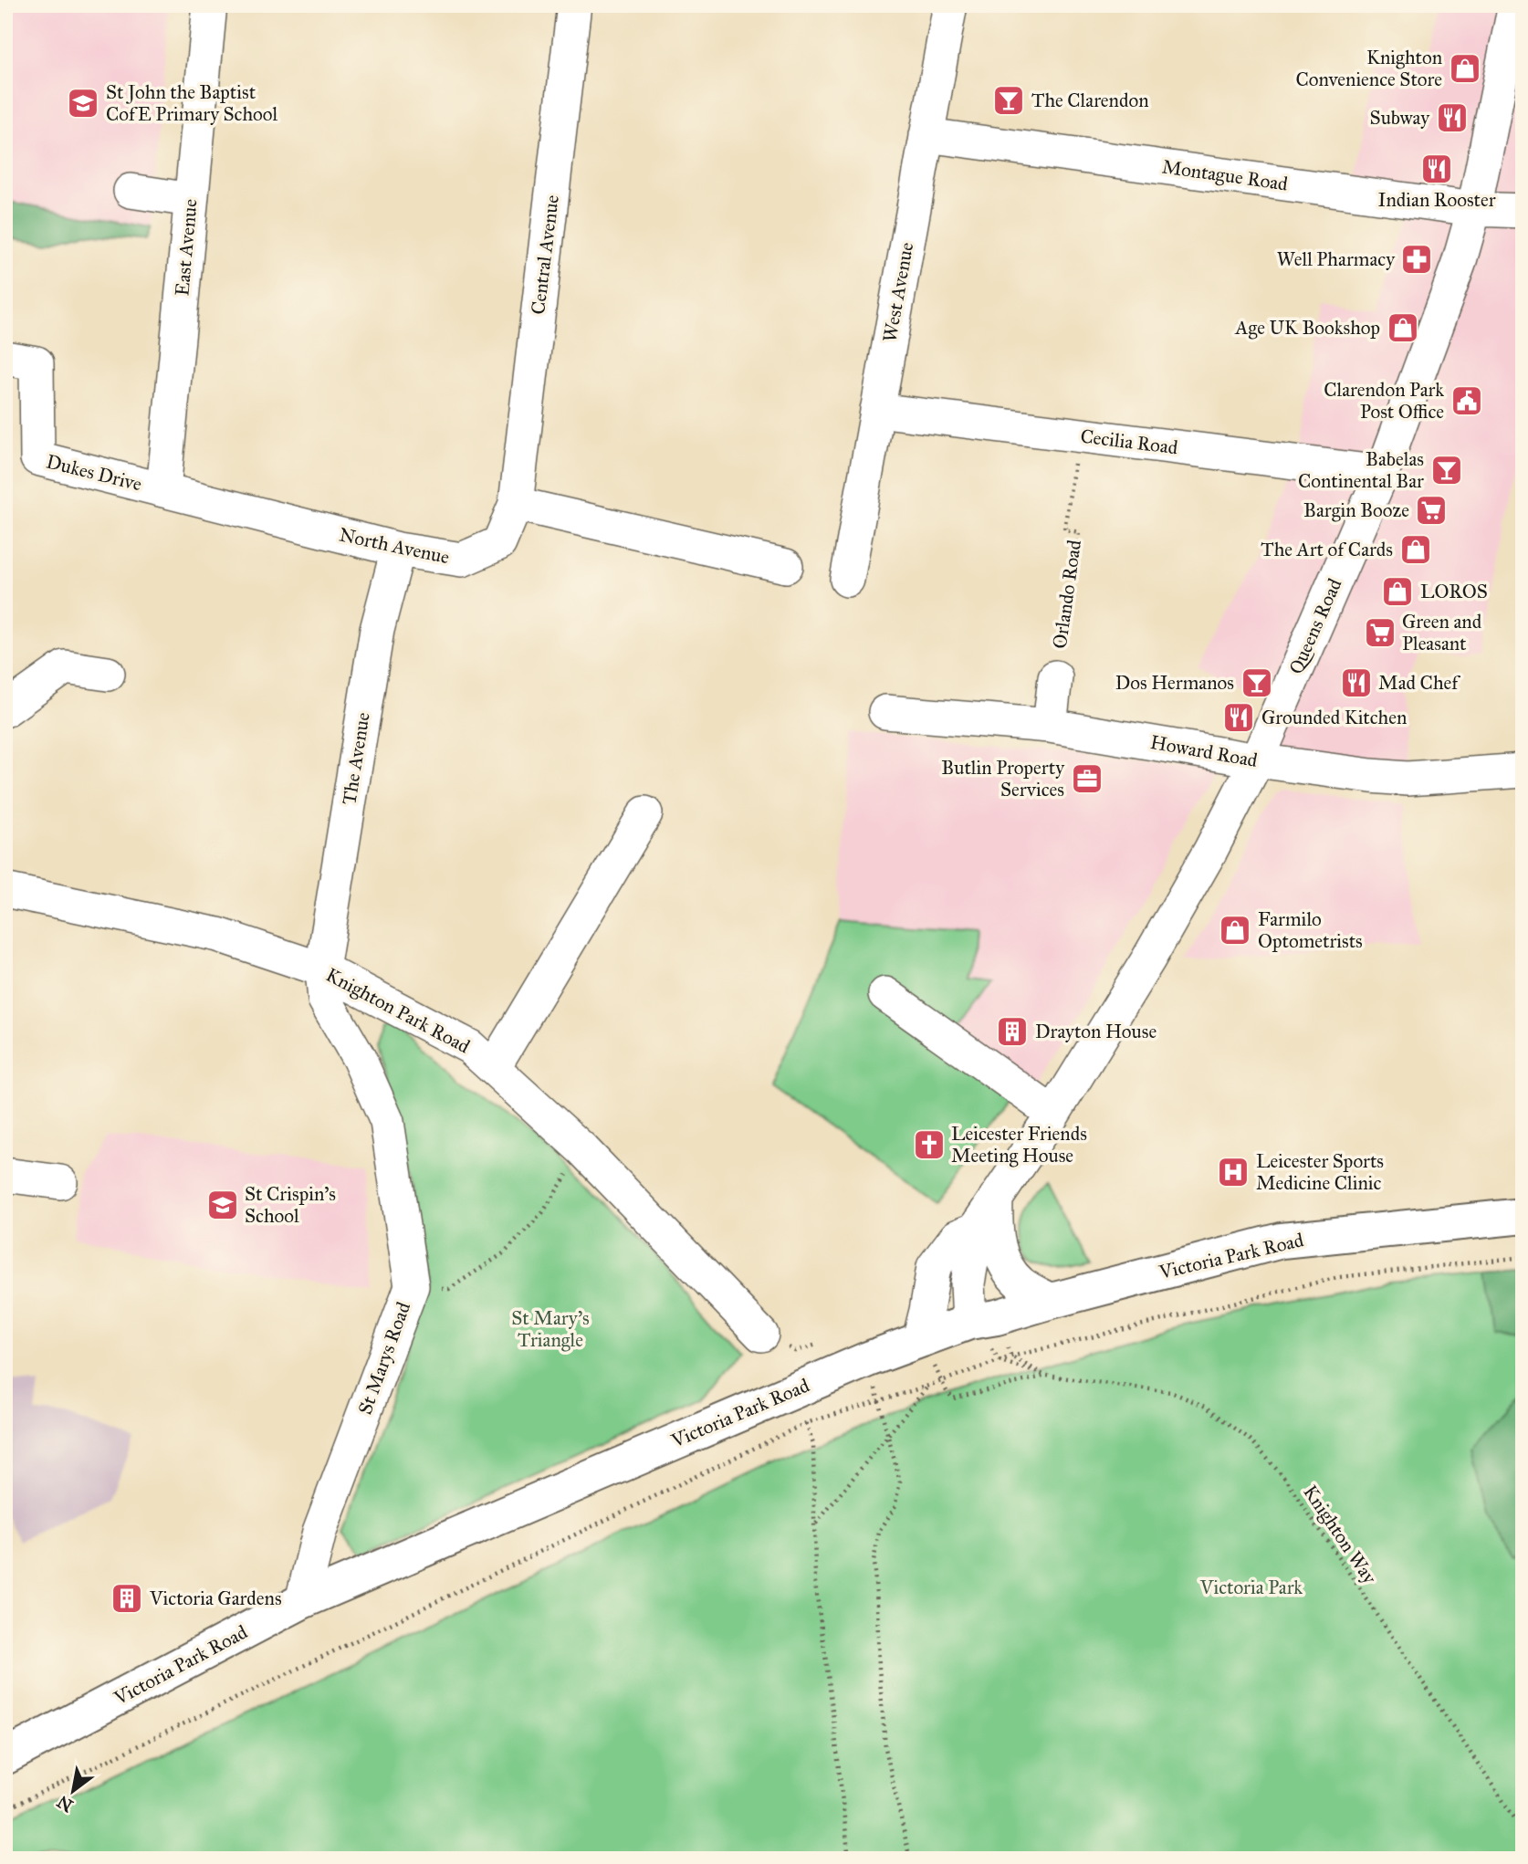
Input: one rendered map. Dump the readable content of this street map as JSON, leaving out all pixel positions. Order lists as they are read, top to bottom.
{
  "streets": {
    "main road": ["Victoria Park Road"],
    "street": [
      "Montague Road",
      "East Avenue",
      "Central Avenue",
      "West Avenue",
      "Cecilia Road",
      "Dukes Drive",
      "North Avenue",
      "Queens Road",
      "Howard Road",
      "The Avenue",
      "Knighton Park Road",
      "St Marys Road"
    ],
    "path": ["Orlando Road", "Knighton Way"]
  },
  "crossings": [
    ["Montague Road", "West Avenue"],
    ["Montague Road", "Queens Road"],
    ["East Avenue", "Dukes Drive"],
    ["East Avenue", "North Avenue"],
    ["Central Avenue", "North Avenue"],
    ["West Avenue", "Cecilia Road"],
    ["Cecilia Road", "Orlando Road"],
    ["Cecilia Road", "Queens Road"],
    ["Dukes Drive", "North Avenue"],
    ["North Avenue", "The Avenue"],
    ["Queens Road", "Howard Road"],
    ["Queens Road", "Victoria Park Road"],
    ["The Avenue", "Knighton Park Road"],
    ["The Avenue", "St Marys Road"],
    ["Knighton Park Road", "St Marys Road"],
    ["Victoria Park Road", "St Marys Road"]
  ],
  "parks": ["St Mary’s Triangle", "Victoria Park"],
  "places": {
    "shop": [
      "Knighton Convenience Store",
      "Age UK Bookshop",
      "The Art of Cards",
      "LOROS",
      "Farmilo Optometrists"
    ],
    "bar": ["The Clarendon", "Babelas Continental Bar", "Dos Hermanos"],
    "school or university": ["St John the Baptist CofE Primary School", "St Crispin's School"],
    "restaurant": [
      "Subway",
      "Indian Rooster",
      "Mad Chef",
      "Grounded Kitchen"
    ],
    "pharmacy": ["Well Pharmacy"],
    "public building": ["Clarendon Park Post Office"],
    "supermarket": ["Bargin Booze", "Green and Pleasant"],
    "office": ["Butlin Property Services"],
    "building": ["Drayton House", "Victoria Gardens"],
    "church": ["Leicester Friends Meeting House"],
    "hospital": ["Leicester Sports Medicine Clinic"]
  },
  "north": "bottom left"
}
